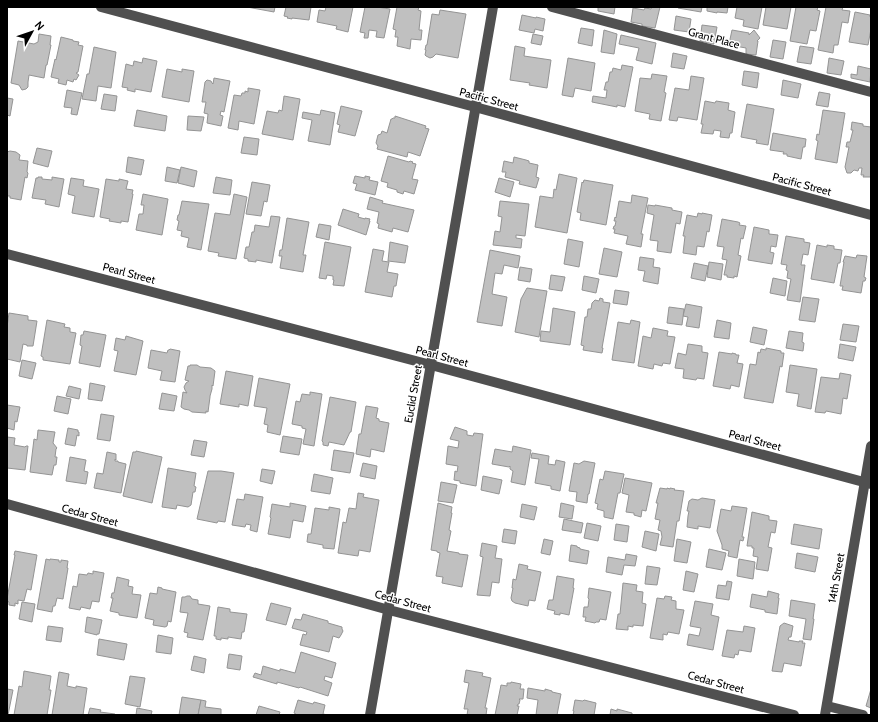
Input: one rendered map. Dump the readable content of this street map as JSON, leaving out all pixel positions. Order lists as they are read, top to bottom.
{
  "streets": {
    "street": [
      "Grant Place",
      "Pacific Street",
      "Pearl Street",
      "Euclid Street",
      "Cedar Street",
      "14th Street"
    ]
  },
  "crossings": [
    ["Pacific Street", "Euclid Street"],
    ["Pearl Street", "Euclid Street"],
    ["Pearl Street", "14th Street"],
    ["Euclid Street", "Cedar Street"]
  ],
  "north": "top right"
}
